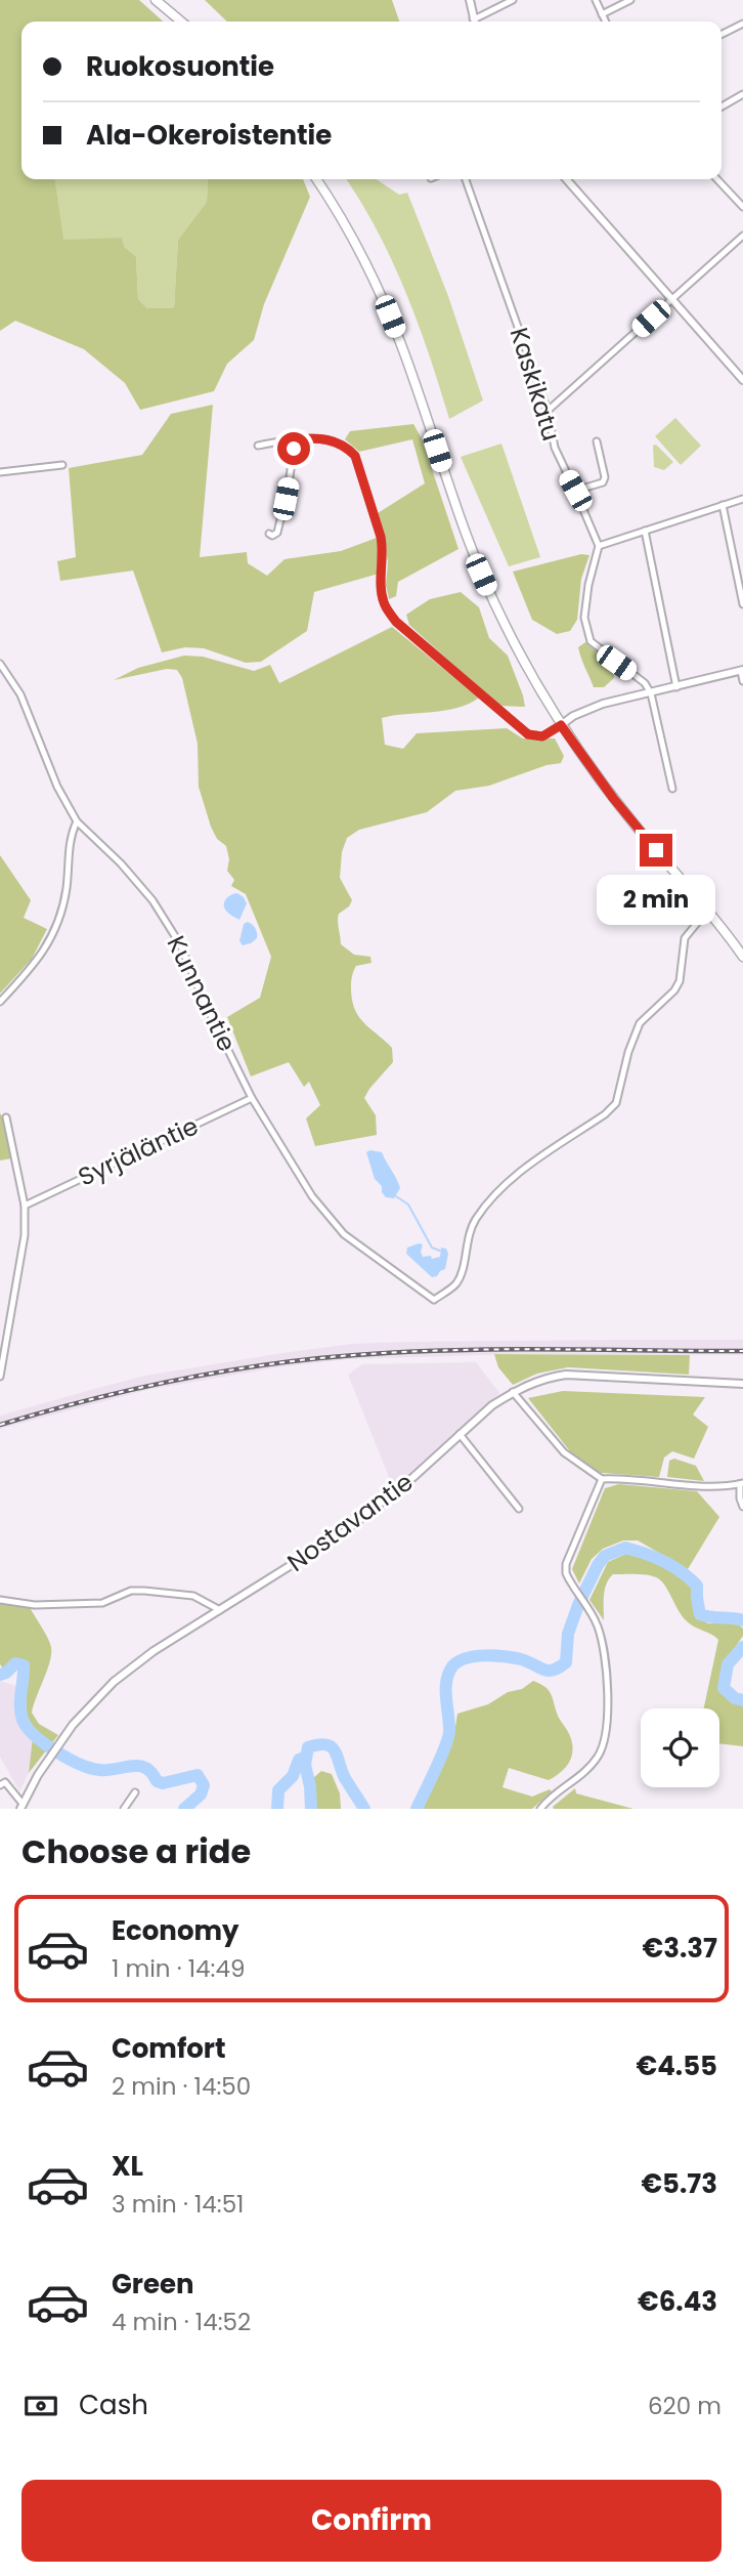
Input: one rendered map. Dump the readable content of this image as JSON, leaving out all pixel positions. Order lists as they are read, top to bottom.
{
  "streets": {
    "street": [
      "Kaskikatu",
      "Kunnantie",
      "Syrjäläntie",
      "Nostavantie"
    ]
  },
  "crossings": [
    ["Kunnantie", "Syrjäläntie"]
  ],
  "page": {
    "banner": ["Ruokosuontie", "Ala-Okeroistentie"],
    "bubble": "2 min",
    "heading": "Choose a ride",
    "list": [
      {
        "name": "Economy",
        "note": "1 min · 14:49",
        "value": "€3.37"
      },
      {
        "name": "Comfort",
        "note": "2 min · 14:50",
        "value": "€4.55"
      },
      {
        "name": "XL",
        "note": "3 min · 14:51",
        "value": "€5.73"
      },
      {
        "name": "Green",
        "note": "4 min · 14:52",
        "value": "€6.43"
      }
    ],
    "pay": ["Cash", "620 m"],
    "buttons": "Confirm"
  }
}
